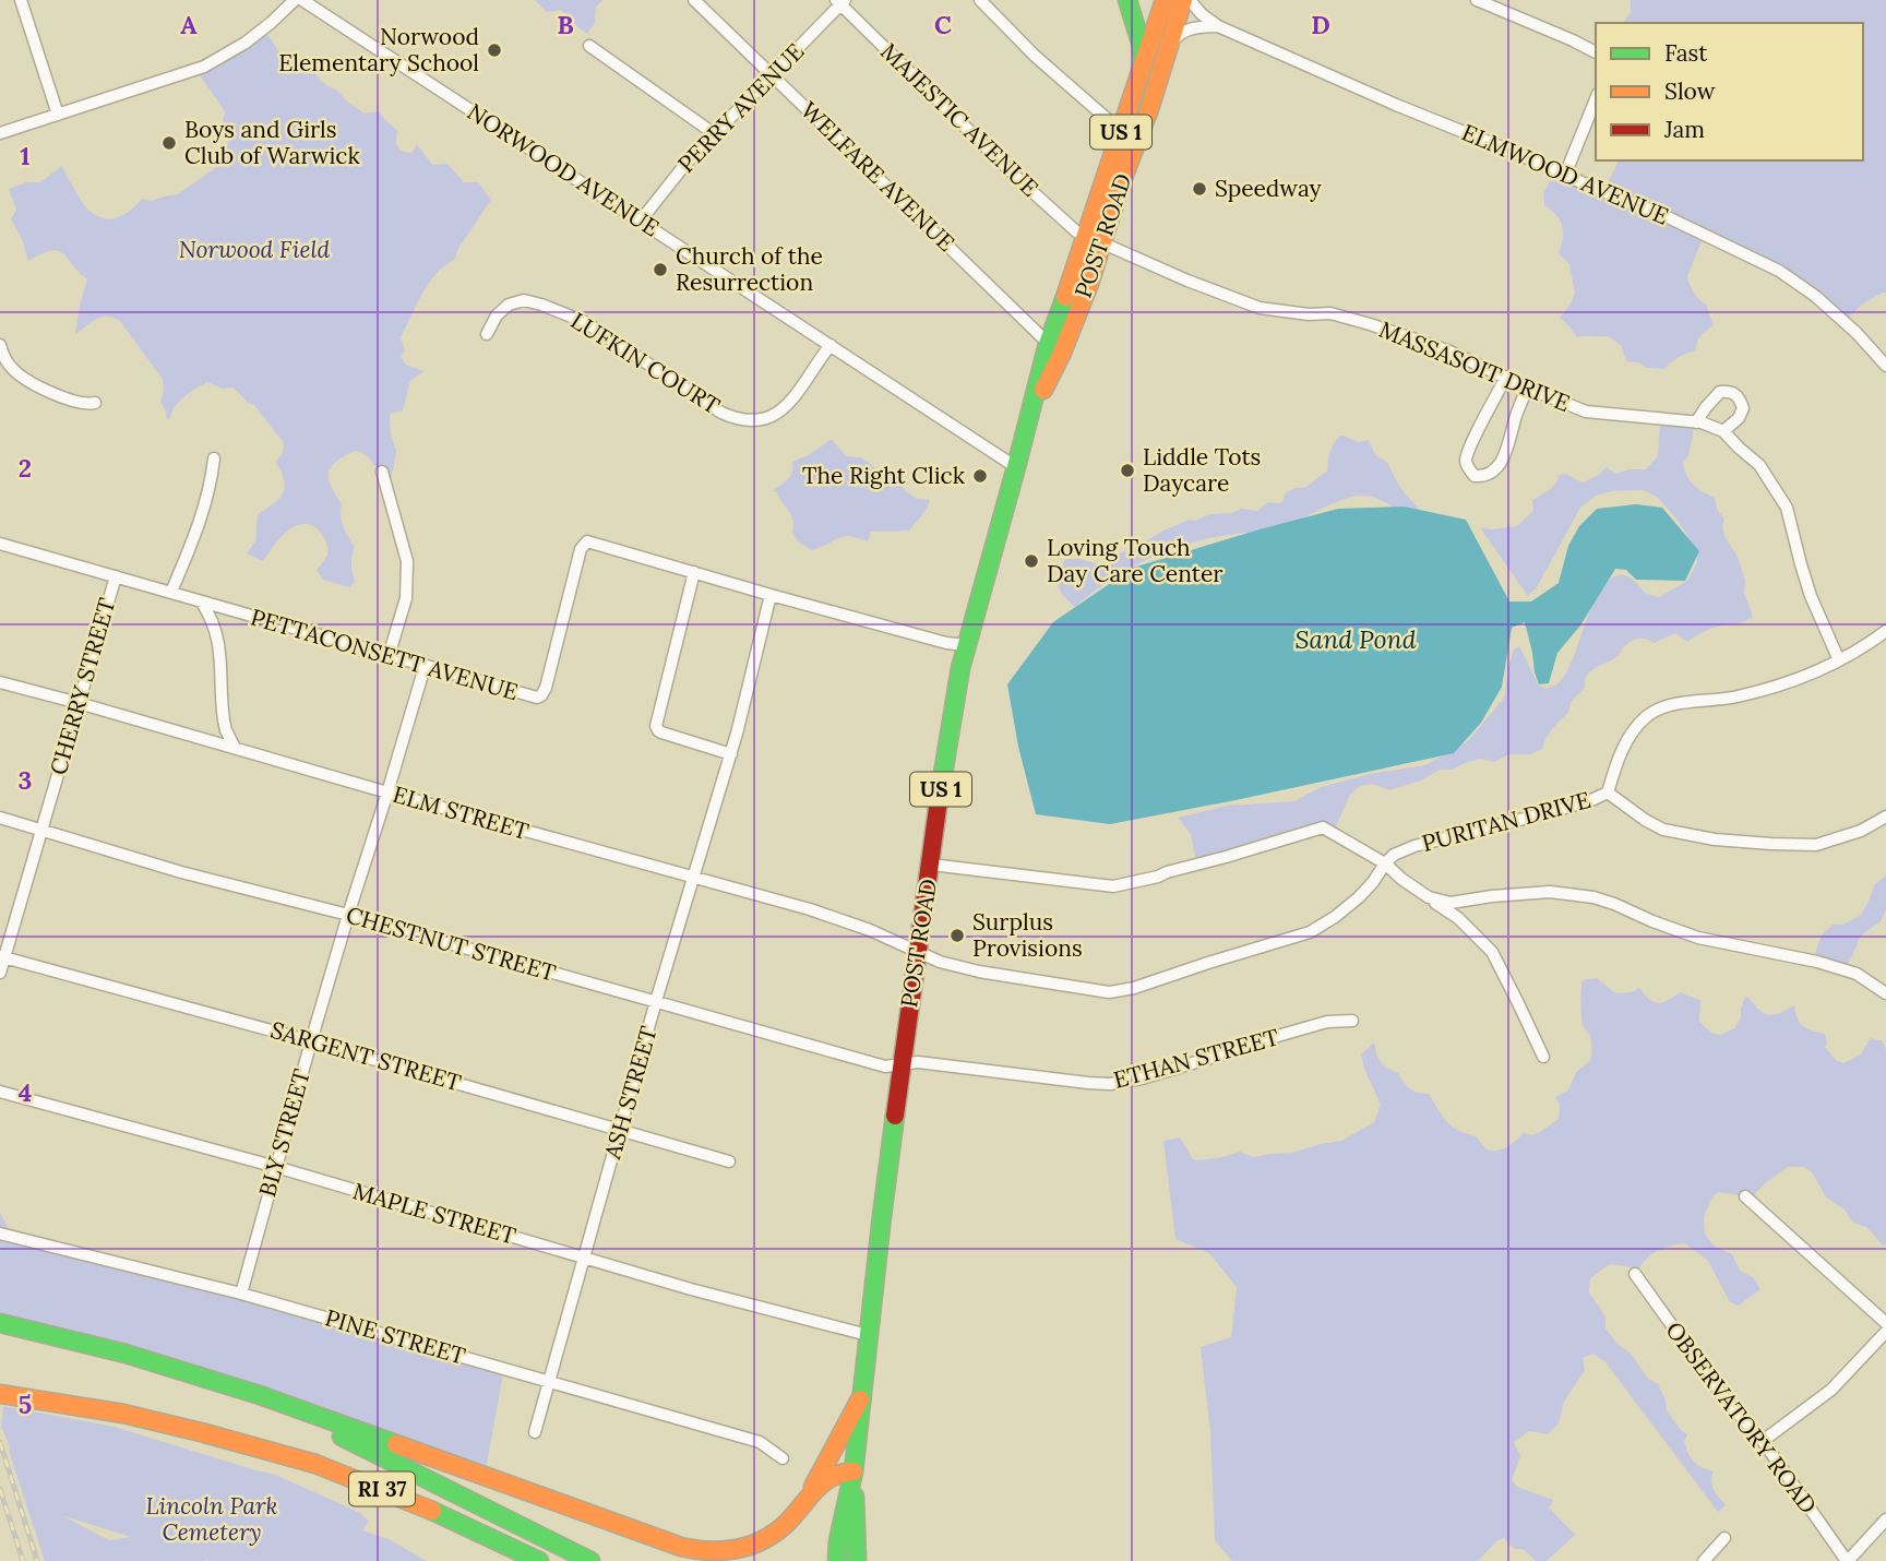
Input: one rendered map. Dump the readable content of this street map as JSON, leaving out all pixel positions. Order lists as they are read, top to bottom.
{
  "streets": {
    "main road": ["US 1", "POST ROAD", "RI 37"],
    "street": [
      "PERRY AVENUE",
      "MAJESTIC AVENUE",
      "NORWOOD AVENUE",
      "ELMWOOD AVENUE",
      "WELFARE AVENUE",
      "LUFKIN COURT",
      "MASSASOIT DRIVE",
      "PETTACONSETT AVENUE",
      "CHERRY STREET",
      "ELM STREET",
      "PURITAN DRIVE",
      "CHESTNUT STREET",
      "SARGENT STREET",
      "ETHAN STREET",
      "ASH STREET",
      "BLY STREET",
      "MAPLE STREET",
      "PINE STREET",
      "OBSERVATORY ROAD"
    ]
  },
  "crossings": [
    ["PERRY AVENUE", "MAJESTIC AVENUE"],
    ["PERRY AVENUE", "NORWOOD AVENUE"],
    ["PERRY AVENUE", "WELFARE AVENUE"],
    ["MAJESTIC AVENUE", "POST ROAD"],
    ["MAJESTIC AVENUE", "MASSASOIT DRIVE"],
    ["NORWOOD AVENUE", "POST ROAD"],
    ["NORWOOD AVENUE", "LUFKIN COURT"],
    ["ELMWOOD AVENUE", "POST ROAD"],
    ["WELFARE AVENUE", "POST ROAD"],
    ["POST ROAD", "MASSASOIT DRIVE"],
    ["POST ROAD", "PETTACONSETT AVENUE"],
    ["POST ROAD", "ELM STREET"],
    ["POST ROAD", "CHESTNUT STREET"],
    ["POST ROAD", "ETHAN STREET"],
    ["POST ROAD", "MAPLE STREET"],
    ["MASSASOIT DRIVE", "PURITAN DRIVE"],
    ["PETTACONSETT AVENUE", "CHERRY STREET"],
    ["PETTACONSETT AVENUE", "ASH STREET"],
    ["PETTACONSETT AVENUE", "BLY STREET"],
    ["CHERRY STREET", "ELM STREET"],
    ["CHERRY STREET", "CHESTNUT STREET"],
    ["CHERRY STREET", "SARGENT STREET"],
    ["ELM STREET", "PURITAN DRIVE"],
    ["ELM STREET", "ASH STREET"],
    ["ELM STREET", "BLY STREET"],
    ["CHESTNUT STREET", "ETHAN STREET"],
    ["CHESTNUT STREET", "ASH STREET"],
    ["CHESTNUT STREET", "BLY STREET"],
    ["SARGENT STREET", "ASH STREET"],
    ["SARGENT STREET", "BLY STREET"],
    ["ASH STREET", "MAPLE STREET"],
    ["ASH STREET", "PINE STREET"],
    ["BLY STREET", "MAPLE STREET"],
    ["BLY STREET", "PINE STREET"]
  ],
  "water": ["Sand Pond"],
  "parks": ["Norwood Field", "Lincoln Park Cemetery"],
  "places": [
    "Norwood Elementary School",
    "Boys and Girls Club of Warwick",
    "Speedway",
    "Church of the Resurrection",
    "Liddle Tots Daycare",
    "The Right Click",
    "Loving Touch Day Care Center",
    "Surplus Provisions"
  ],
  "legend": ["Fast", "Slow", "Jam"],
  "grid": {
    "columns": [
      "A",
      "B",
      "C",
      "D"
    ],
    "rows": [
      "1",
      "2",
      "3",
      "4",
      "5"
    ]
  }
}
